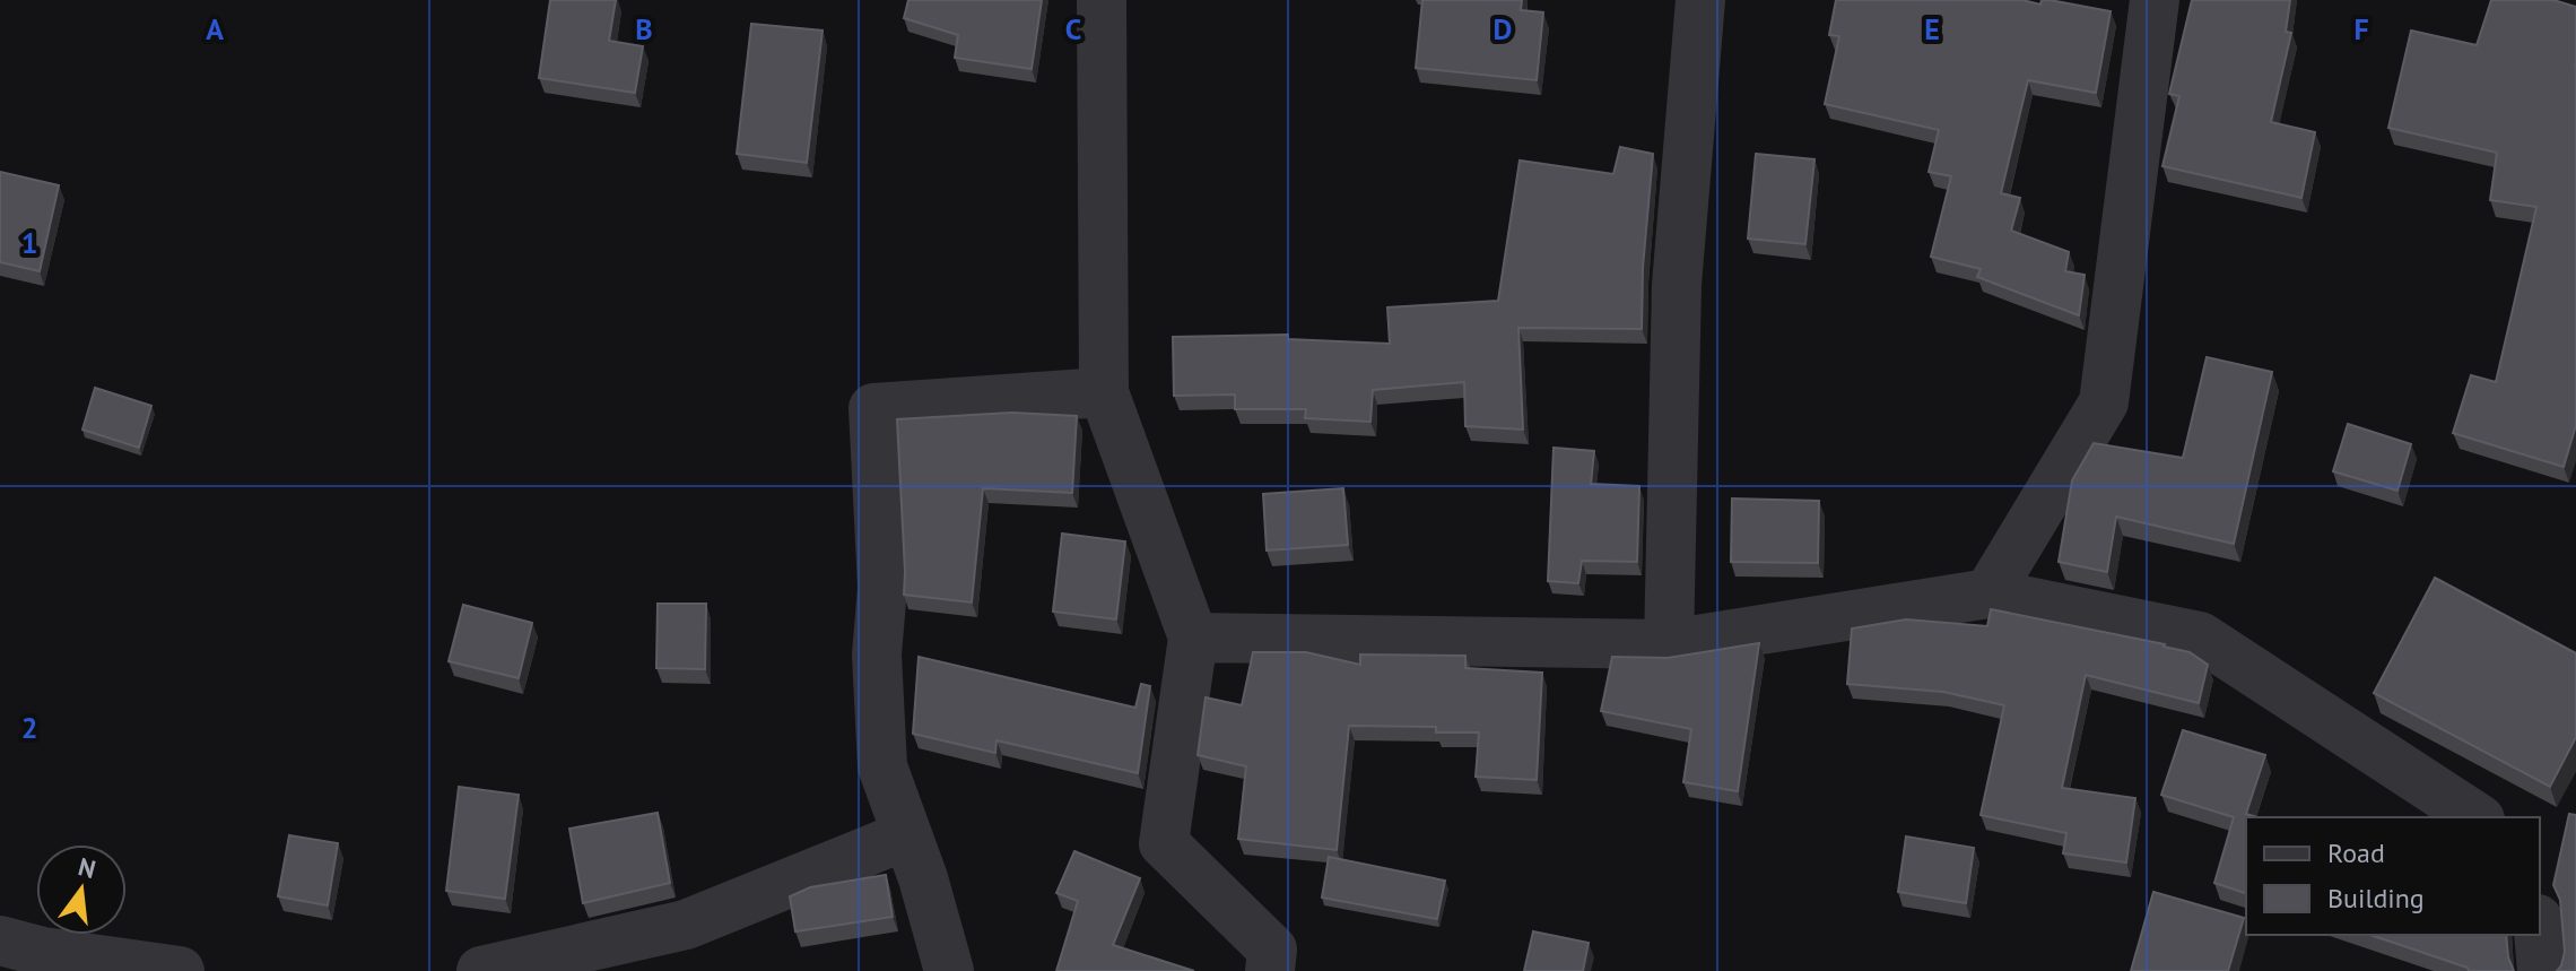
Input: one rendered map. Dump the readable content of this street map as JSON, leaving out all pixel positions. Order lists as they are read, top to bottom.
{
  "legend": ["Road", "Building"],
  "north": "top",
  "grid": {
    "columns": [
      "A",
      "B",
      "C",
      "D",
      "E",
      "F"
    ],
    "rows": ["1", "2"]
  }
}
